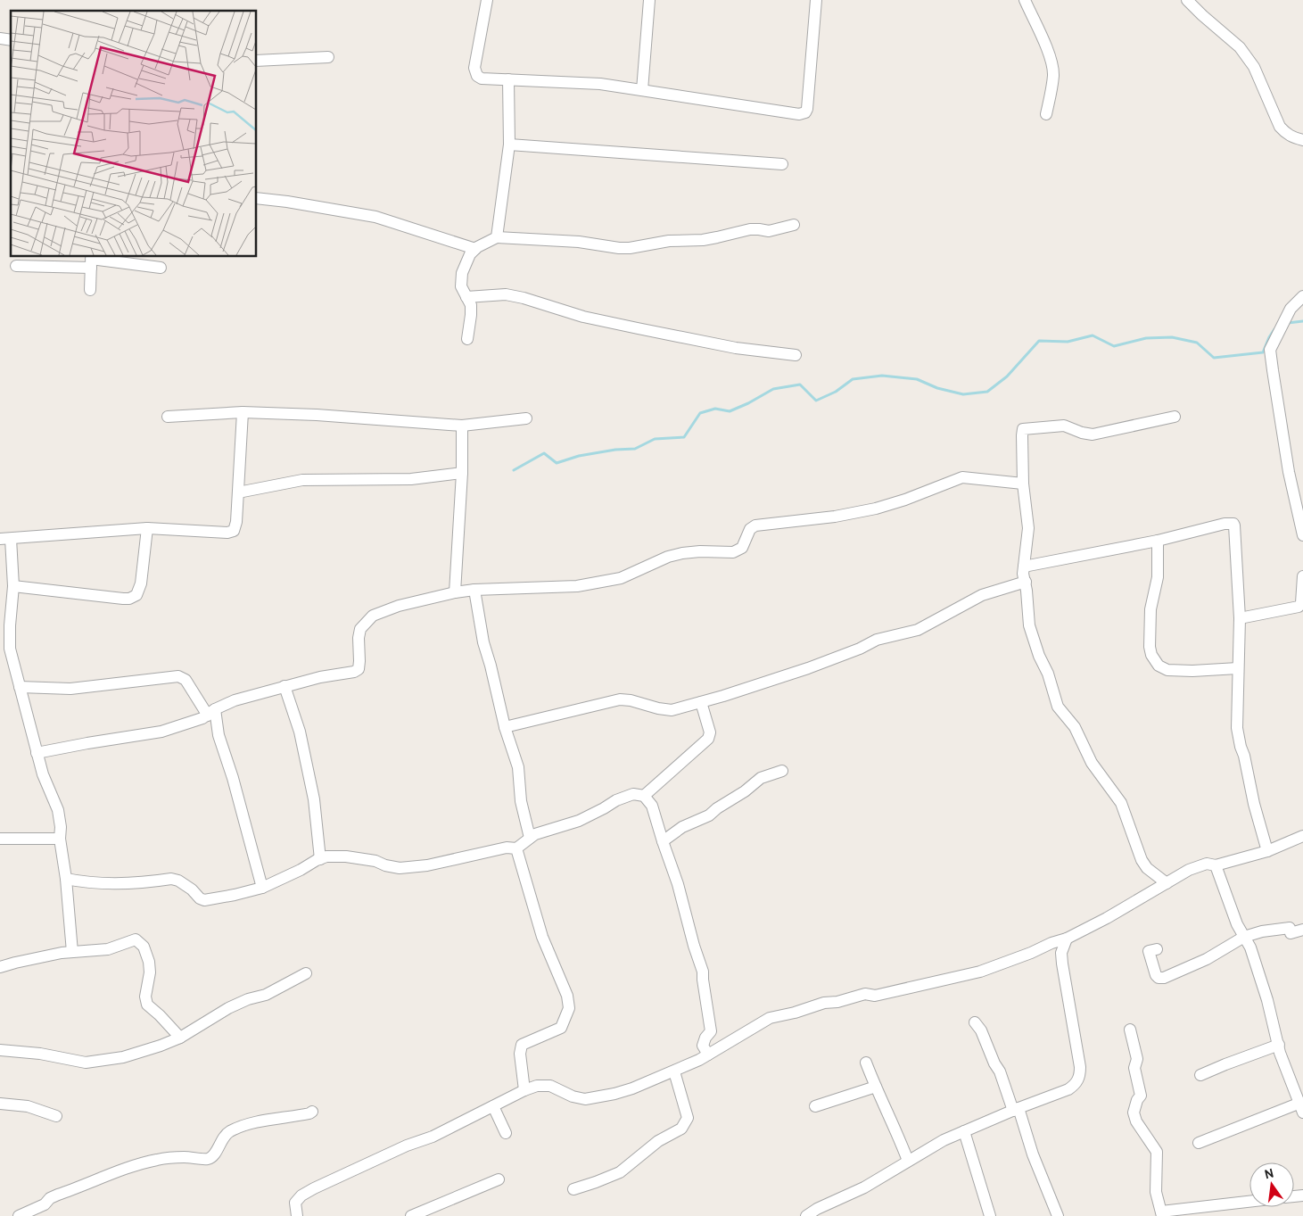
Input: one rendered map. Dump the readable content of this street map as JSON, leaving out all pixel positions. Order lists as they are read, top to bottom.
{
  "north": "top"
}
